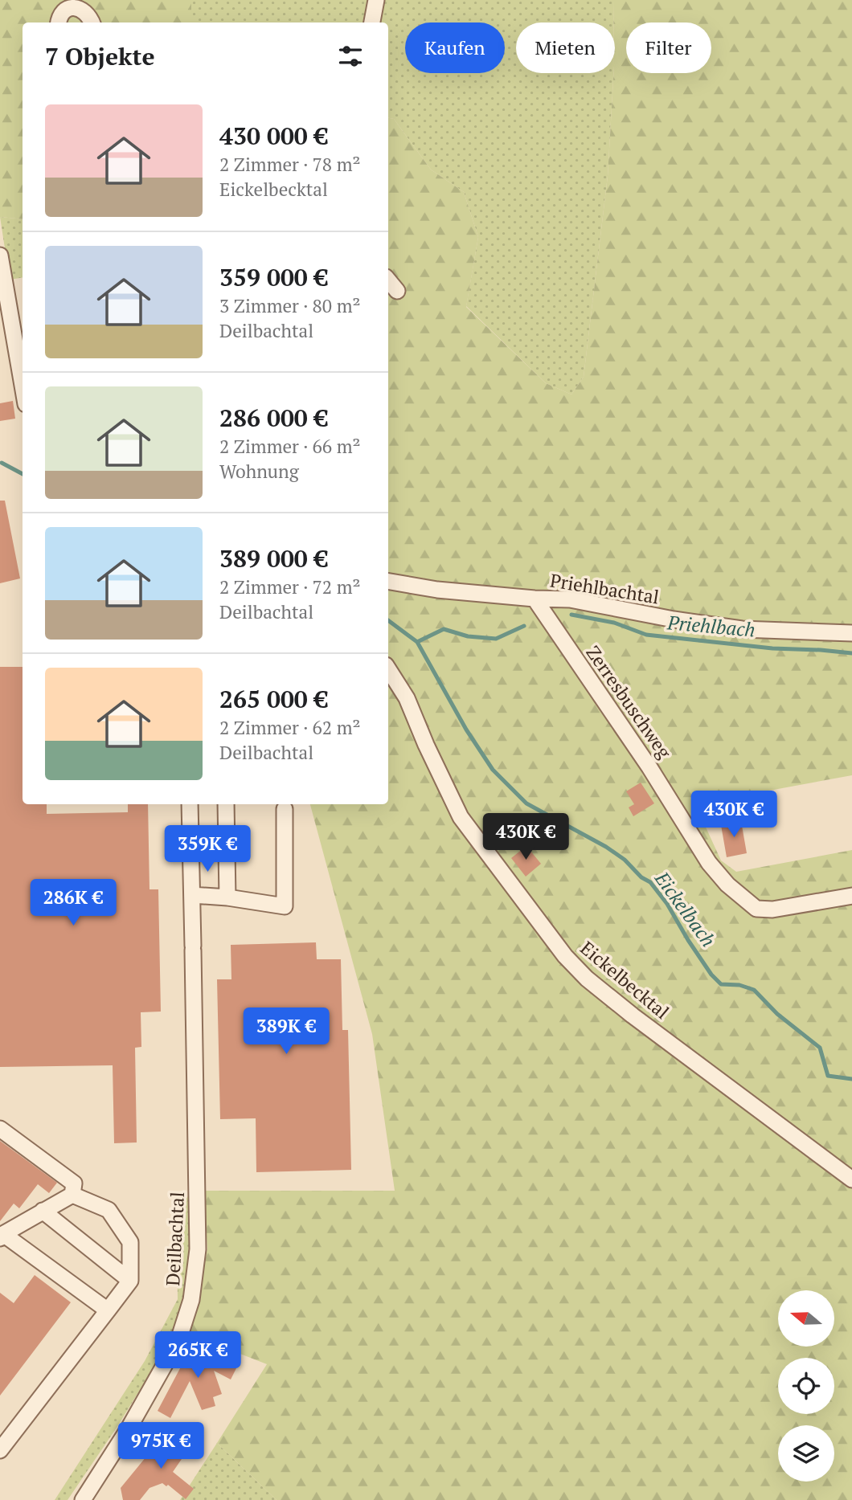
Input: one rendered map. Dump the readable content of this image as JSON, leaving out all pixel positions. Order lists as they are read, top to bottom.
{
  "streets": {
    "street": [
      "Priehlbachtal",
      "Zerresbuschweg",
      "Eickelbecktal",
      "Deilbachtal"
    ]
  },
  "crossings": [
    ["Priehlbachtal", "Zerresbuschweg"]
  ],
  "water": ["Priehlbach", "Eickelbach"],
  "north": "left",
  "page": {
    "chip": ["Kaufen", "Mieten", "Filter"],
    "heading": "7 Objekte",
    "list": [
      {
        "name": "430 000 €",
        "note": "2 Zimmer · 78 m² · Eickelbecktal"
      },
      {
        "name": "359 000 €",
        "note": "3 Zimmer · 80 m² · Deilbachtal"
      },
      {
        "name": "286 000 €",
        "note": "2 Zimmer · 66 m² · Wohnung"
      },
      {
        "name": "389 000 €",
        "note": "2 Zimmer · 72 m² · Deilbachtal"
      },
      {
        "name": "265 000 €",
        "note": "2 Zimmer · 62 m² · Deilbachtal"
      }
    ],
    "price": [
      "430K €",
      "430K €",
      "359K €",
      "286K €",
      "389K €",
      "265K €",
      "975K €"
    ]
  }
}
